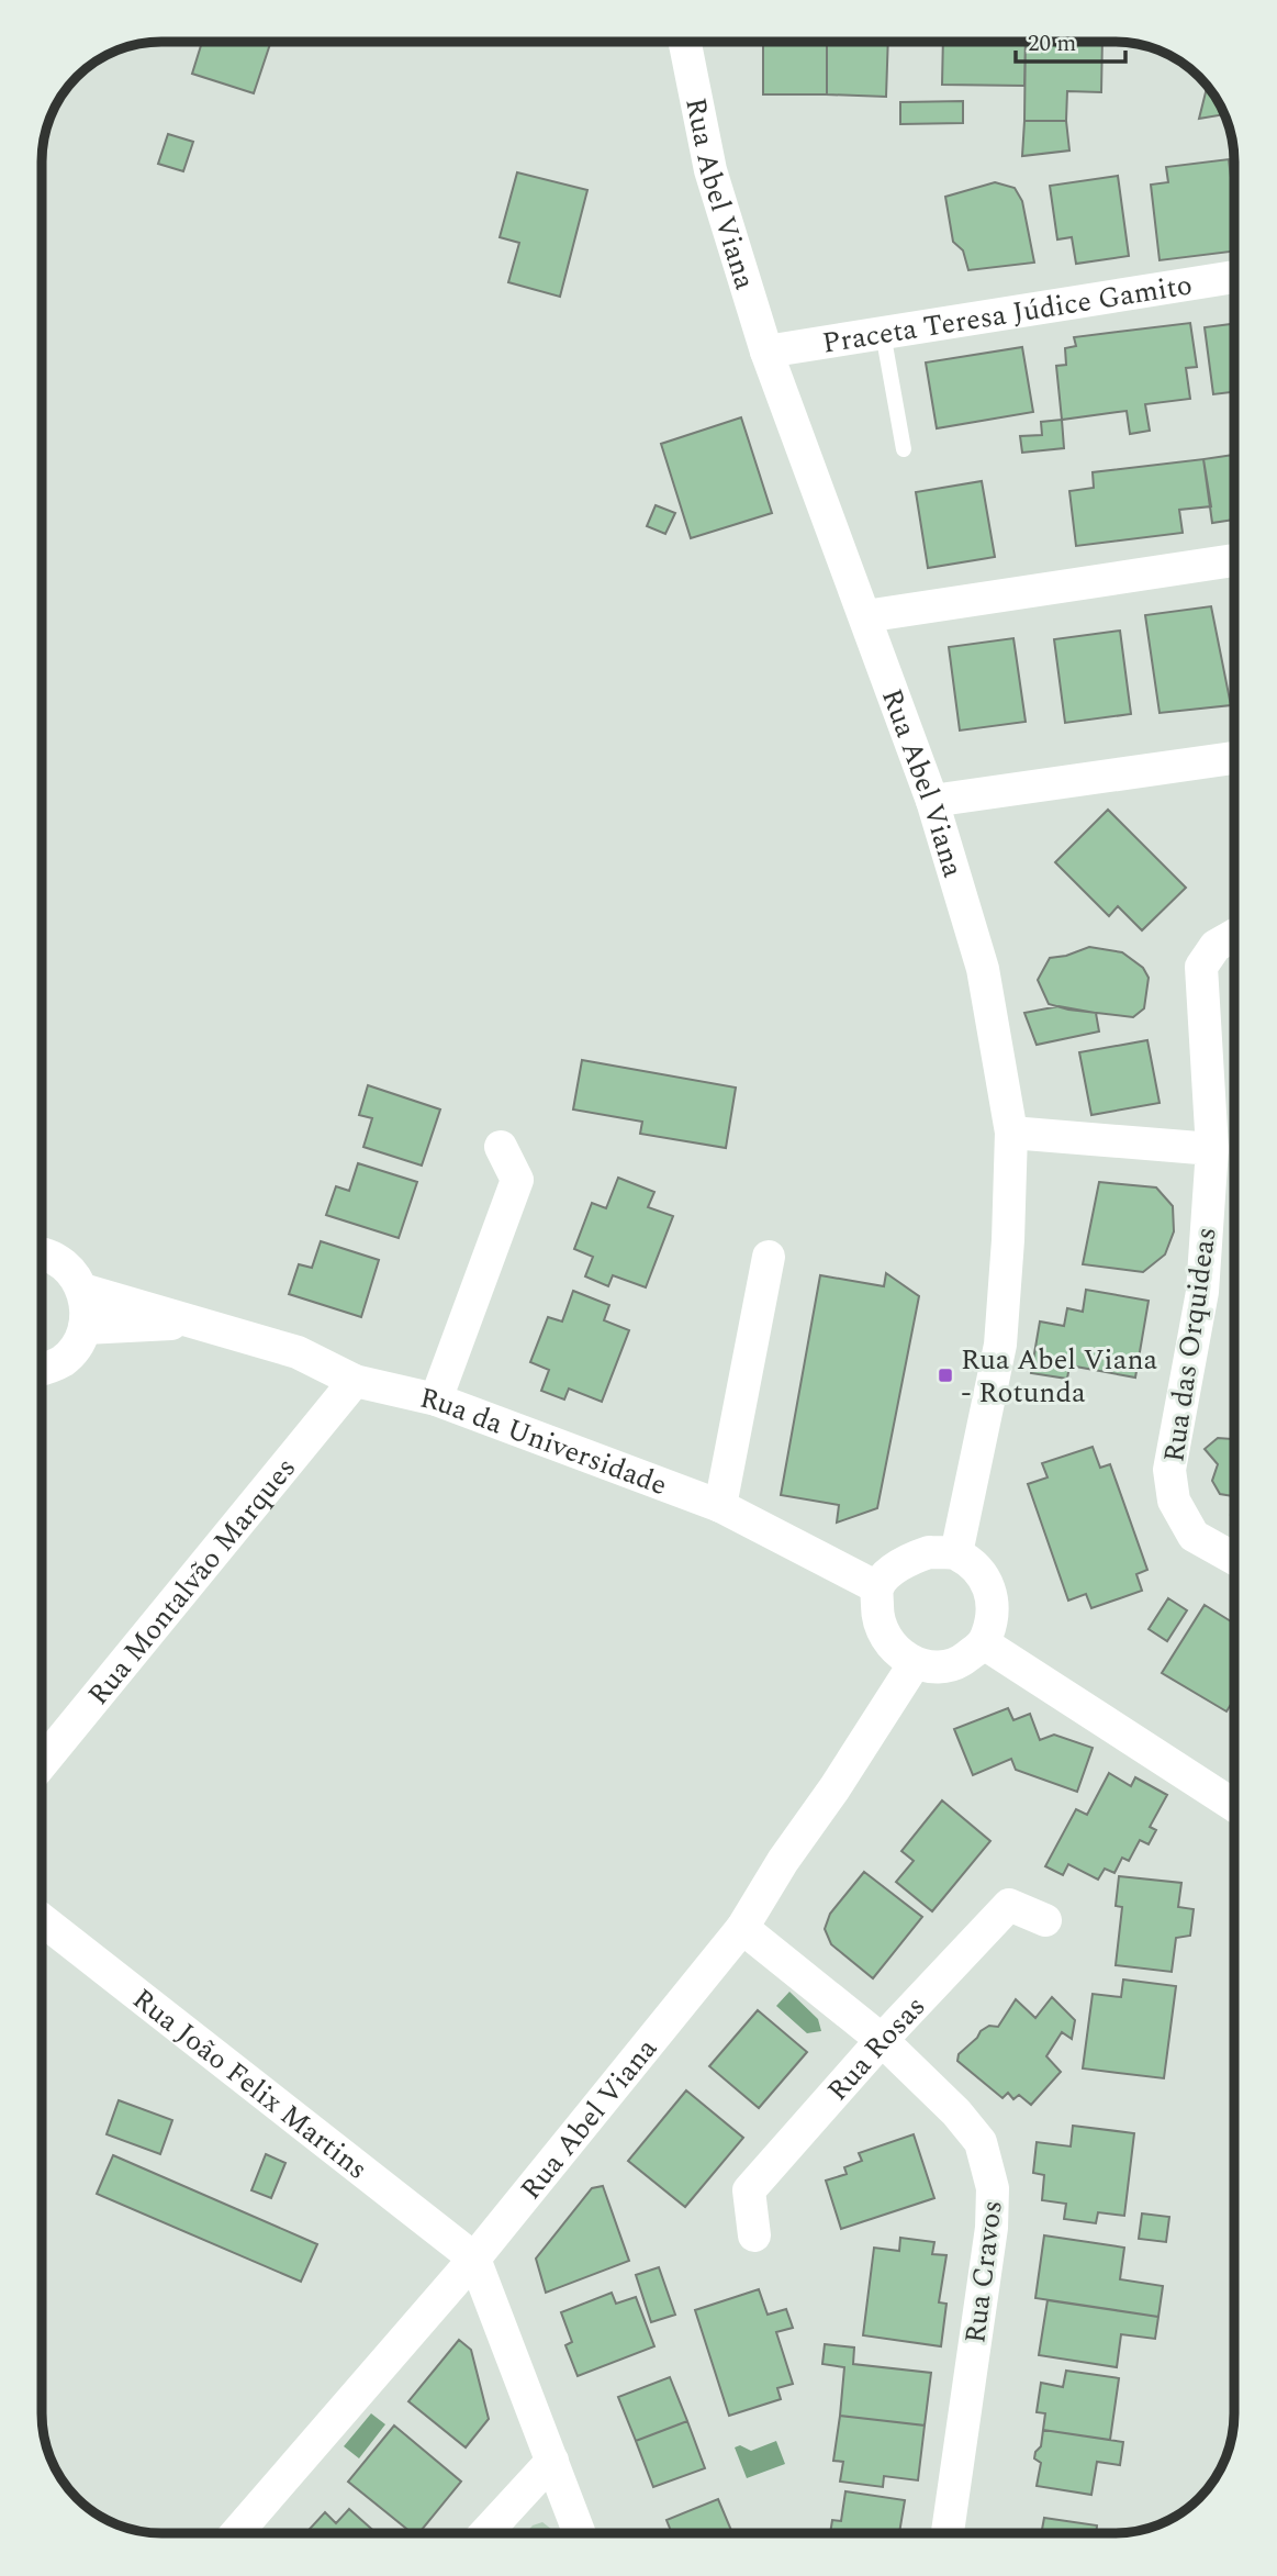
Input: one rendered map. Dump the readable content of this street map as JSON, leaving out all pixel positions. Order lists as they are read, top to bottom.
{
  "streets": {
    "street": [
      "Rua Abel Viana",
      "Praceta Teresa Júdice Gamito",
      "Rua das Orquideas",
      "Rua da Universidade",
      "Rua Montalvão Marques",
      "Rua Rosas",
      "Rua João Felix Martins",
      "Rua Cravos"
    ]
  },
  "crossings": [
    ["Rua Abel Viana", "Praceta Teresa Júdice Gamito"],
    ["Rua Abel Viana", "Rua da Universidade"],
    ["Rua Abel Viana", "Rua João Felix Martins"],
    ["Rua Abel Viana", "Rua Cravos"],
    ["Rua da Universidade", "Rua Montalvão Marques"],
    ["Rua Rosas", "Rua Cravos"]
  ],
  "places": {
    "transit": ["Rua Abel Viana - Rotunda"]
  },
  "scale_bar": "20 m"
}
